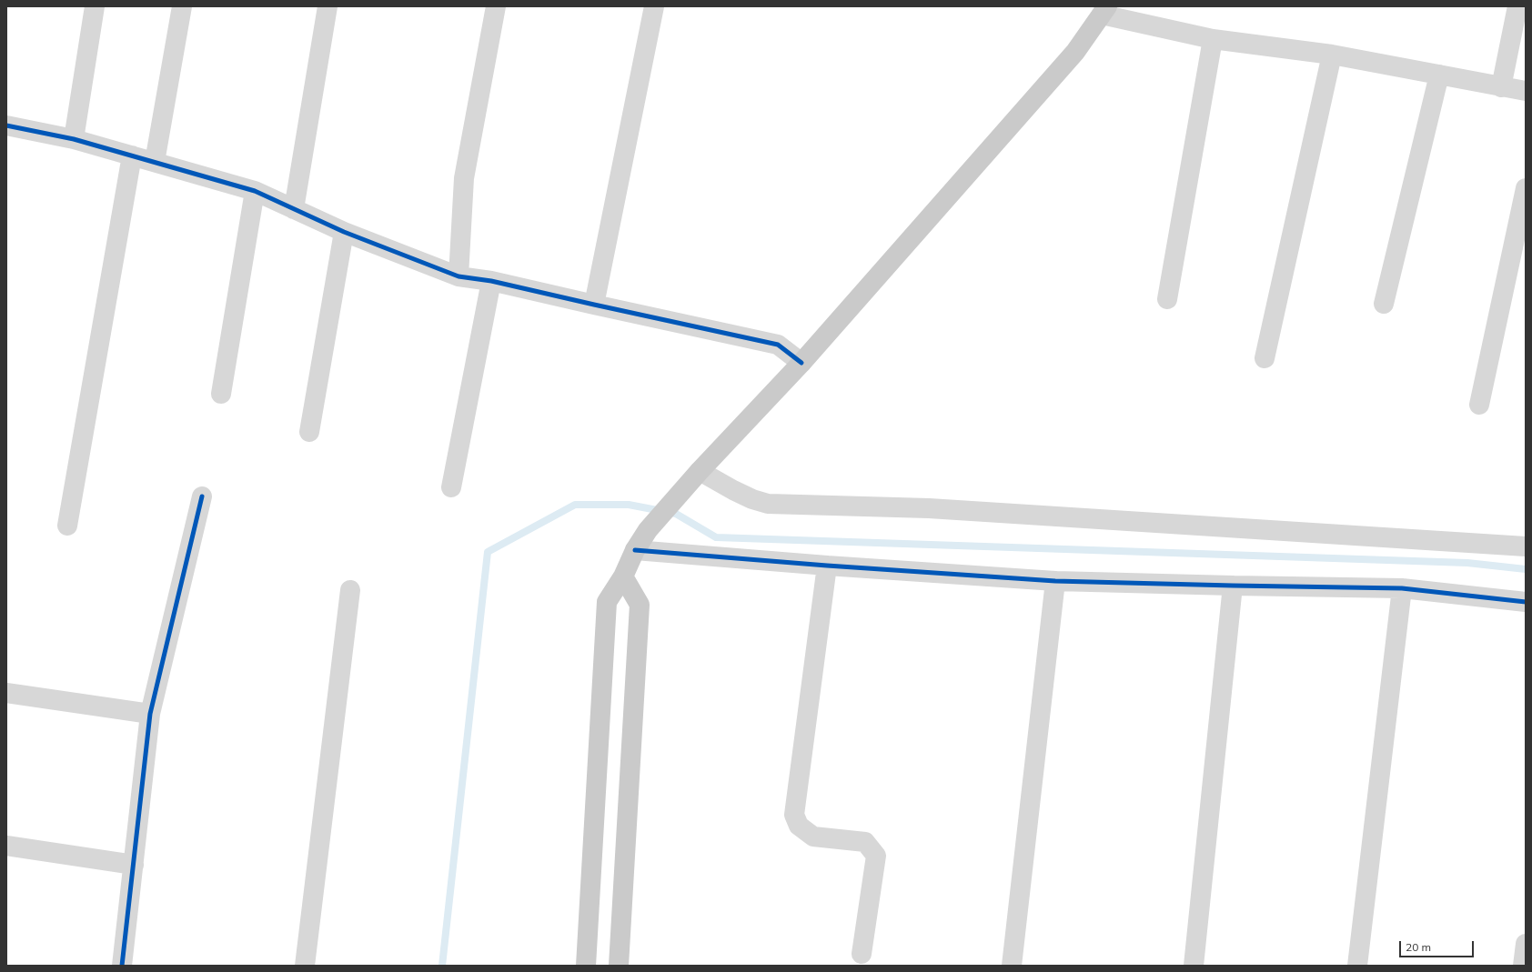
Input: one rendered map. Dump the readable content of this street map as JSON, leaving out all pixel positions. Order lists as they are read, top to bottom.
{
  "scale_bar": "20 m"
}
